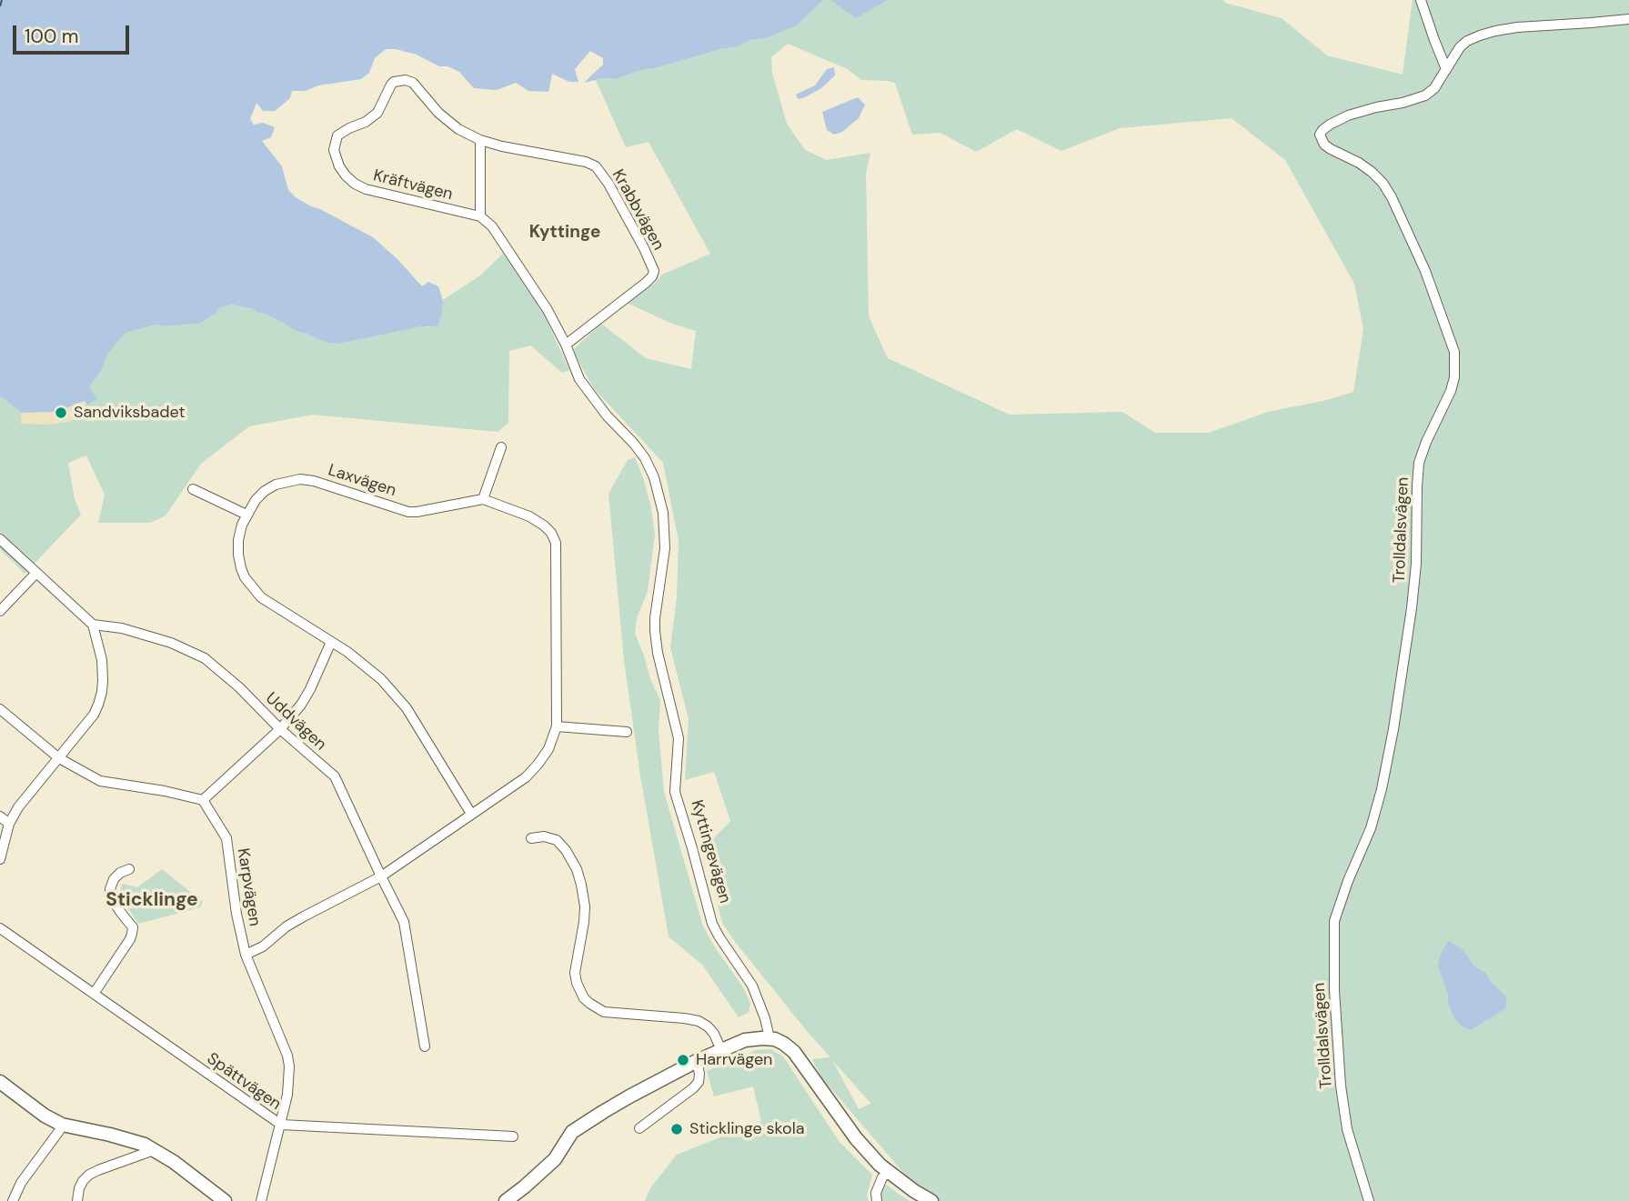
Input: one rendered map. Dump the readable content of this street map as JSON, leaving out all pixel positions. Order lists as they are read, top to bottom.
{
  "streets": {
    "street": [
      "Kräftvägen",
      "Krabbvägen",
      "Laxvägen",
      "Trolldalsvägen",
      "Uddvägen",
      "Kyttingevägen",
      "Karpvägen",
      "Spättvägen"
    ]
  },
  "crossings": [
    ["Kräftvägen", "Krabbvägen"],
    ["Krabbvägen", "Kyttingevägen"],
    ["Karpvägen", "Spättvägen"]
  ],
  "districts": ["Kyttinge", "Sticklinge"],
  "places": ["Sandviksbadet", "Harrvägen", "Sticklinge skola"],
  "scale_bar": "100 m"
}
